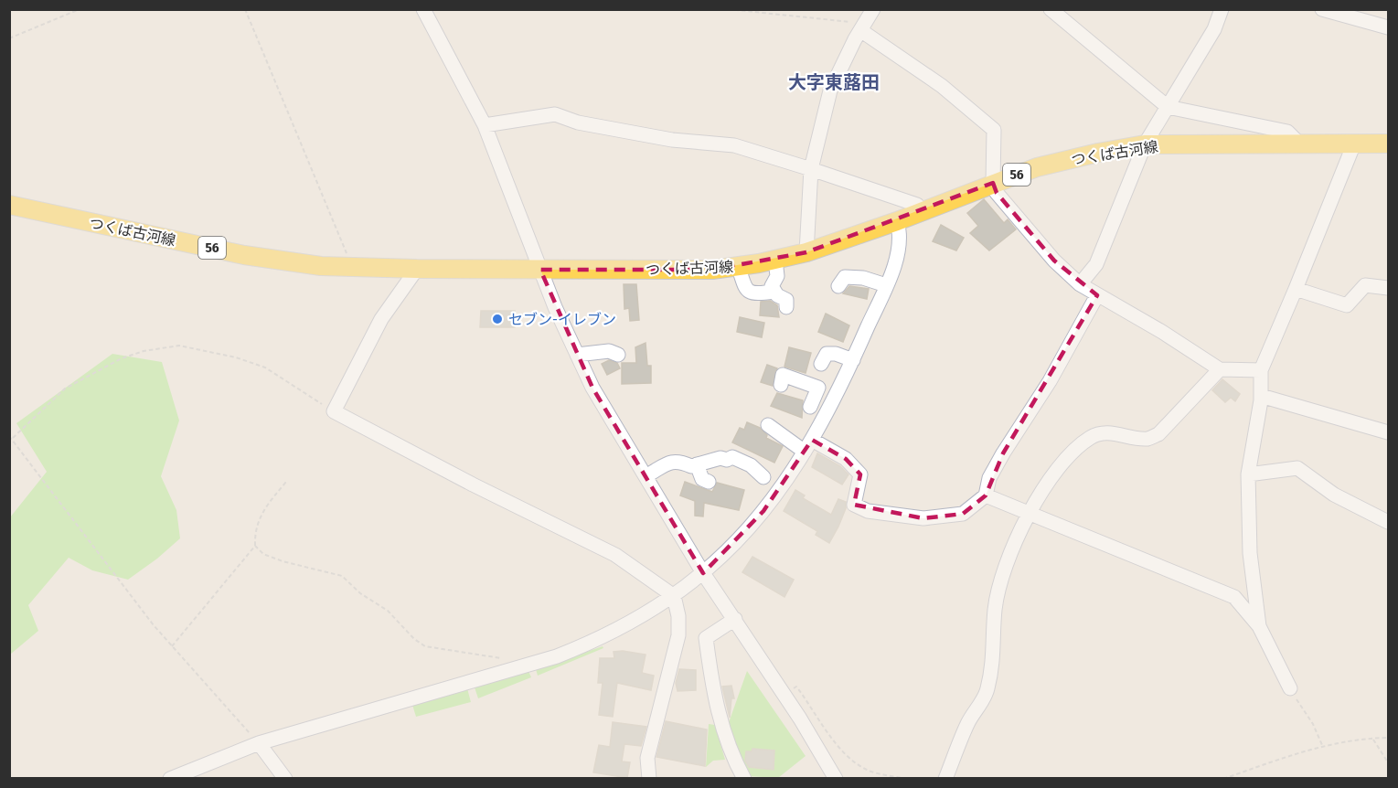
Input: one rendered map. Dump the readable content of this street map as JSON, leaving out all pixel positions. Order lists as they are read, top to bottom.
{
  "streets": {
    "main road": ["つくば古河線", "56"]
  },
  "districts": ["大字東蕗田"],
  "places": ["セブン-イレブン"]
}
